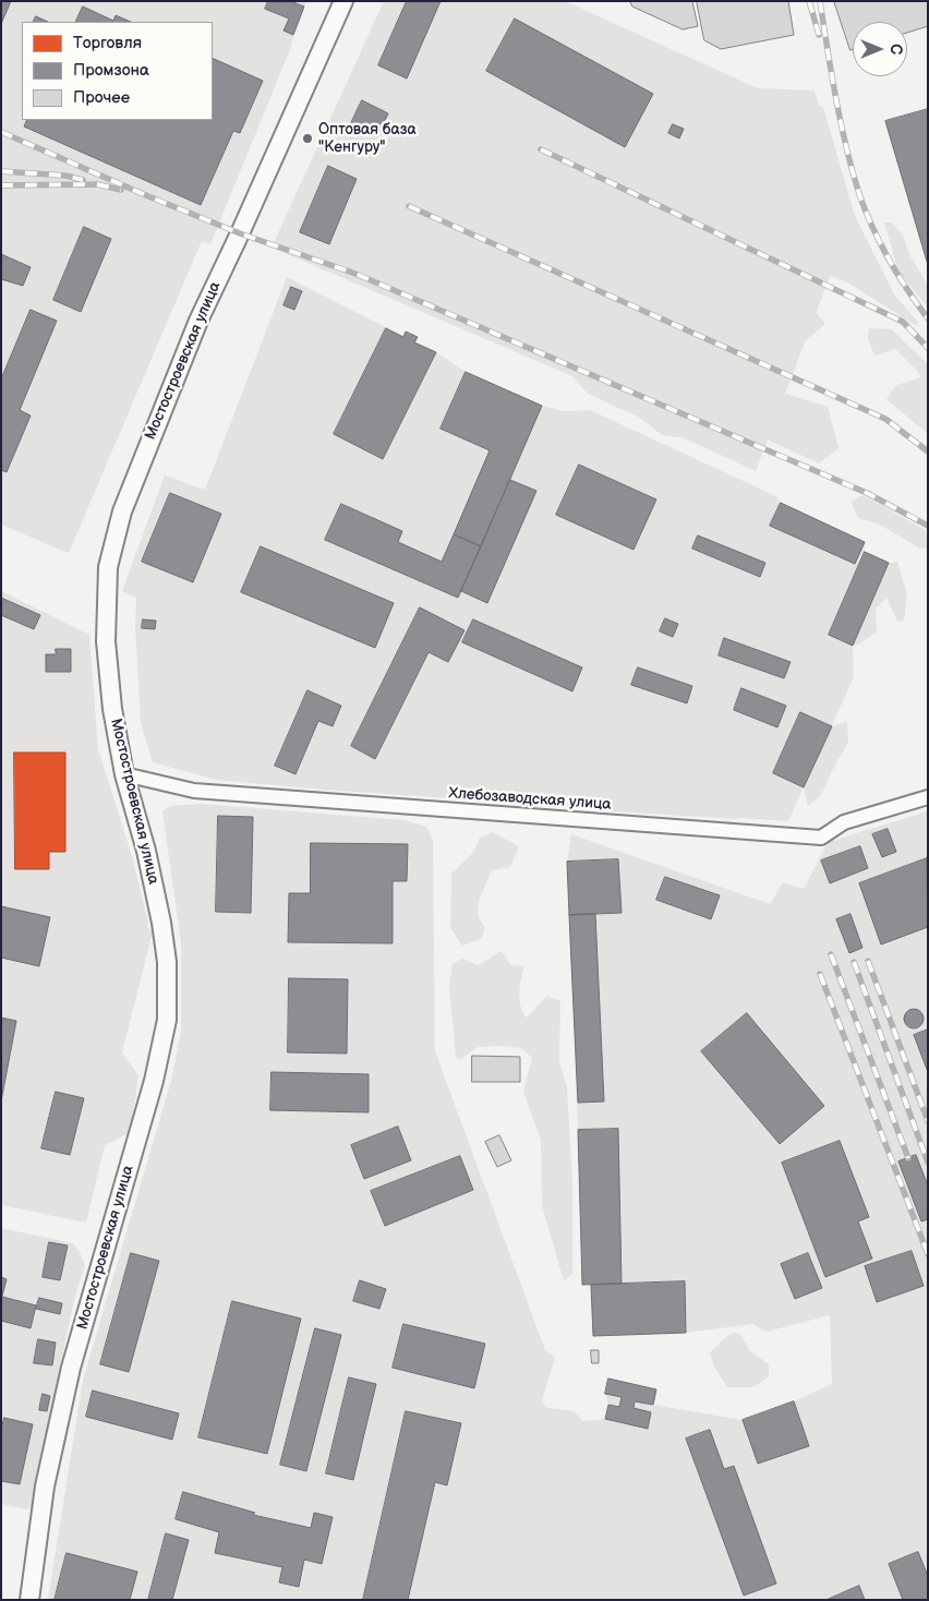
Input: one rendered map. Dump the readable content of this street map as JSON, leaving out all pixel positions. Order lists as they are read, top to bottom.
{
  "streets": {
    "main road": ["Мостостроевская улица"],
    "street": ["Хлебозаводская улица"]
  },
  "crossings": [
    ["Мостостроевская улица", "Хлебозаводская улица"]
  ],
  "places": ["Оптовая база \"Кенгуру\""],
  "legend": ["Торговля", "Промзона", "Прочее"],
  "north": "right"
}
